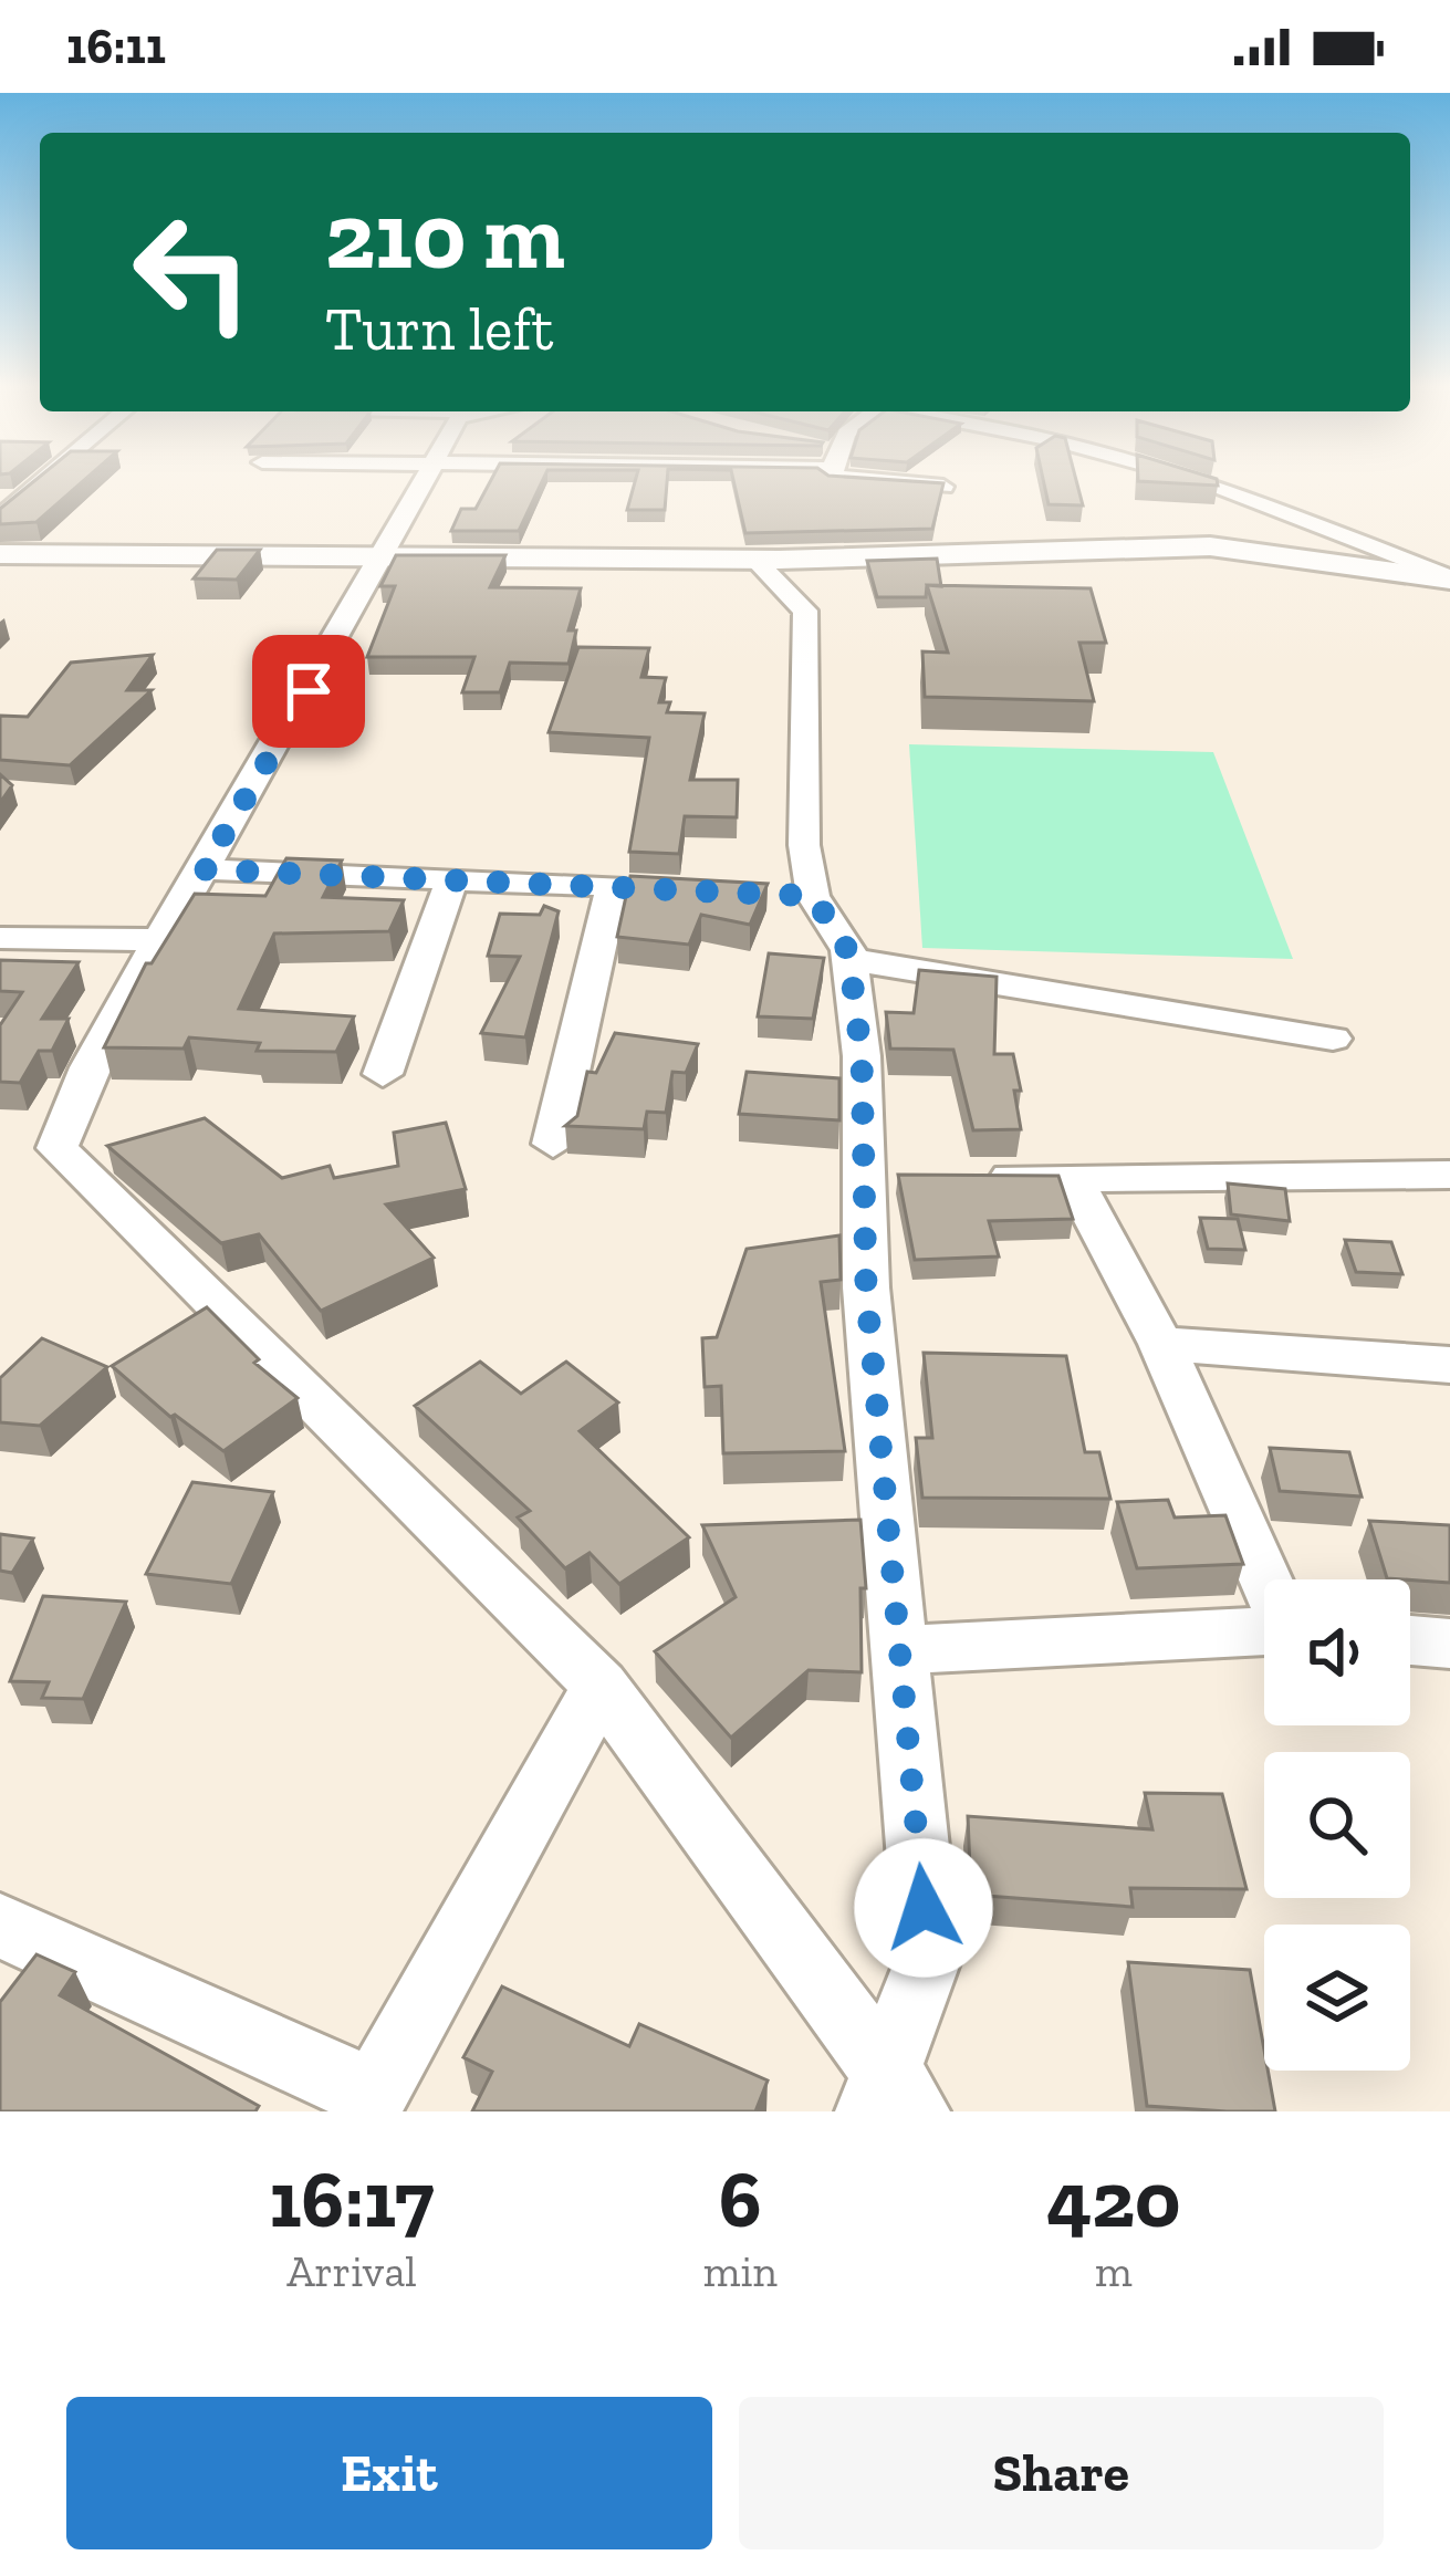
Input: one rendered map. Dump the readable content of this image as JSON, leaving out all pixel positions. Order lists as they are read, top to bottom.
{
  "page": {
    "status": "16:11",
    "turn": ["210 m", "Turn left"],
    "eta": [
      "16:17",
      "Arrival",
      "6",
      "min",
      "420",
      "m"
    ],
    "buttons": ["Exit", "Share"]
  }
}
